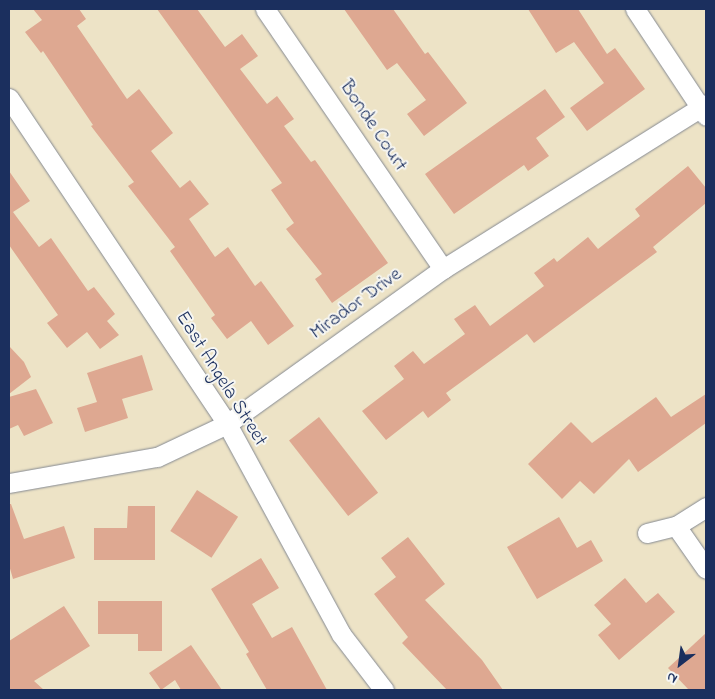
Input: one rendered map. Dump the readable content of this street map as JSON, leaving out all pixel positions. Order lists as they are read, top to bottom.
{
  "streets": {
    "street": ["Bonde Court", "Mirador Drive", "East Angela Street"]
  },
  "crossings": [
    ["Bonde Court", "Mirador Drive"],
    ["Mirador Drive", "East Angela Street"]
  ],
  "north": "bottom left"
}
